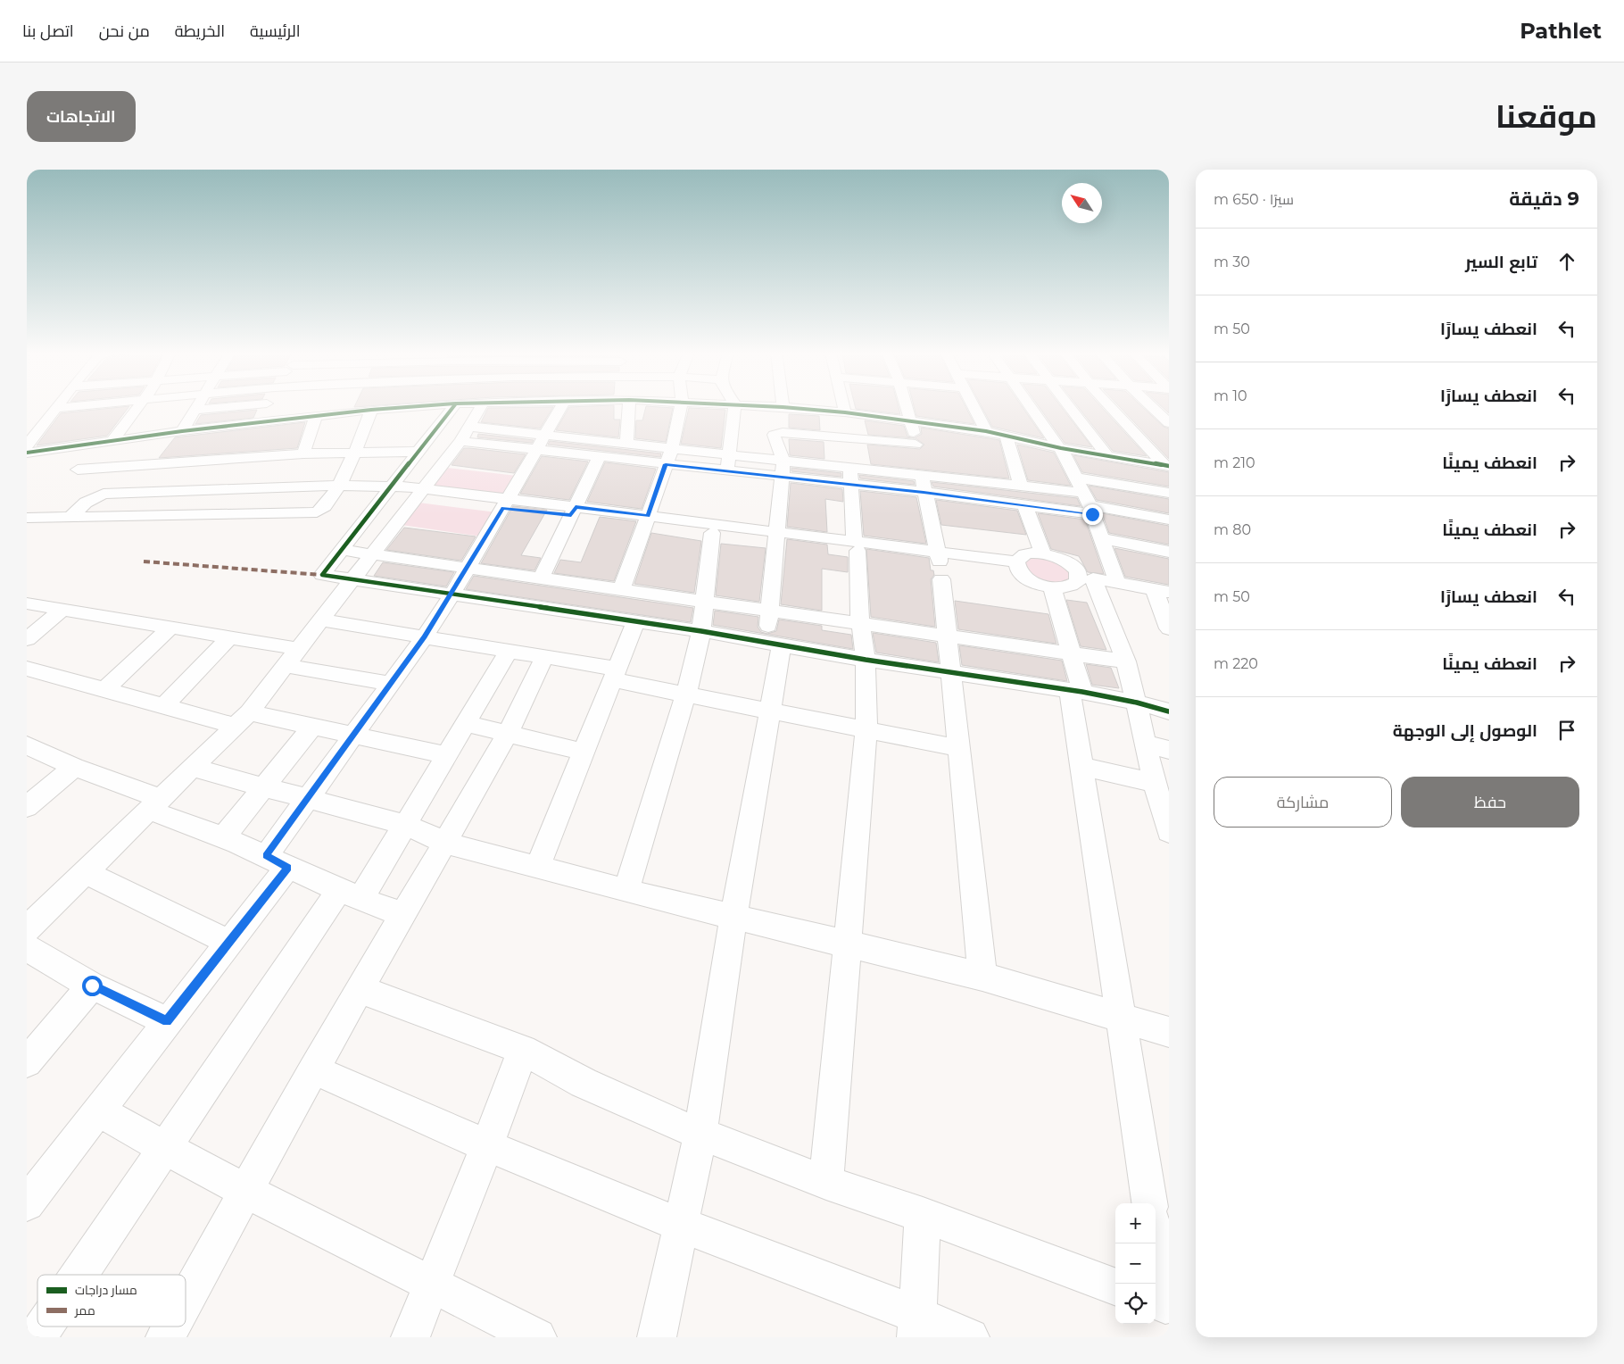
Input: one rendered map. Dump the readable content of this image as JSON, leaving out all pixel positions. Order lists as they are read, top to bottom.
{
  "legend": ["مسار دراجات", "ممر"],
  "north": "top left",
  "page": {
    "header": "Pathlet",
    "nav": [
      "الرئيسية",
      "الخريطة",
      "من نحن",
      "اتصل بنا"
    ],
    "title": "موقعنا",
    "buttons": [
      "الاتجاهات",
      ["حفظ", "مشاركة"]
    ],
    "heading": ["9 دقيقة", "سيرًا · 650 m"],
    "list": [
      ["تابع السير", "30 m"],
      ["انعطف يسارًا", "50 m"],
      ["انعطف يسارًا", "10 m"],
      ["انعطف يمينًا", "210 m"],
      ["انعطف يمينًا", "80 m"],
      ["انعطف يسارًا", "50 m"],
      ["انعطف يمينًا", "220 m"],
      "الوصول إلى الوجهة"
    ],
    "map_buttons": ["+", "−"]
  }
}
